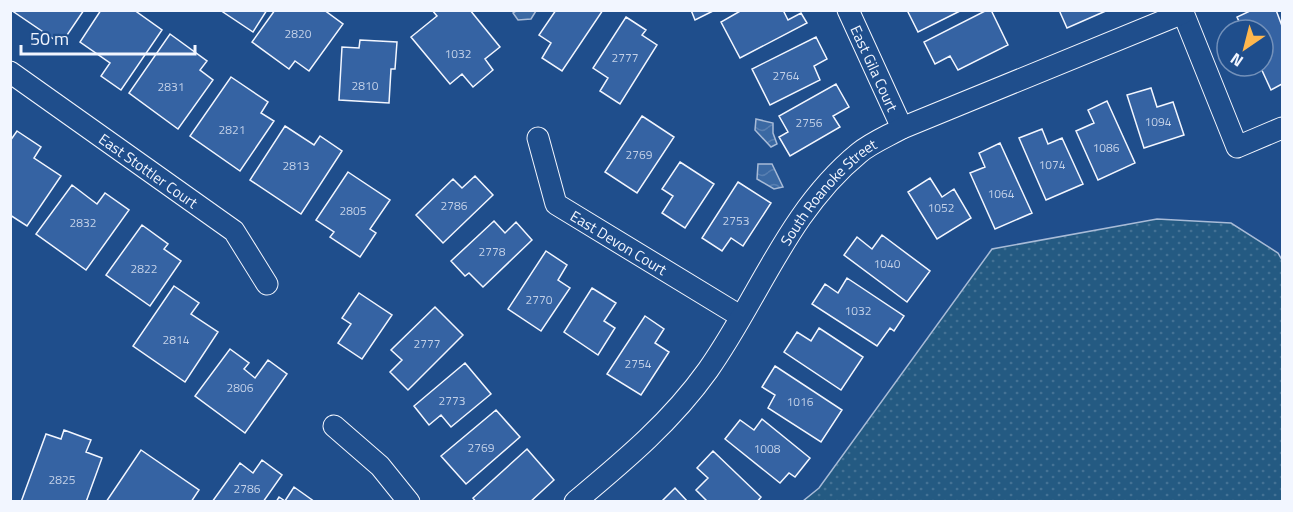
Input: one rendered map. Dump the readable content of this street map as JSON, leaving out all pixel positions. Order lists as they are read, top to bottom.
{
  "streets": {
    "street": [
      "East Gila Court",
      "East Stottler Court",
      "South Roanoke Street",
      "East Devon Court"
    ]
  },
  "crossings": [
    ["East Gila Court", "South Roanoke Street"],
    ["South Roanoke Street", "East Devon Court"]
  ],
  "house_numbers": [
    "2820",
    "1032",
    "2777",
    "2764",
    "2810",
    "2831",
    "1094",
    "2756",
    "2821",
    "1086",
    "2769",
    "1074",
    "2813",
    "1064",
    "2786",
    "1052",
    "2805",
    "2753",
    "2832",
    "2778",
    "1040",
    "2822",
    "2770",
    "1032",
    "2814",
    "2777",
    "2754",
    "2806",
    "2773",
    "1016",
    "2769",
    "1008",
    "2825",
    "2786"
  ],
  "scale_bar": "50 m",
  "north": "bottom left"
}
